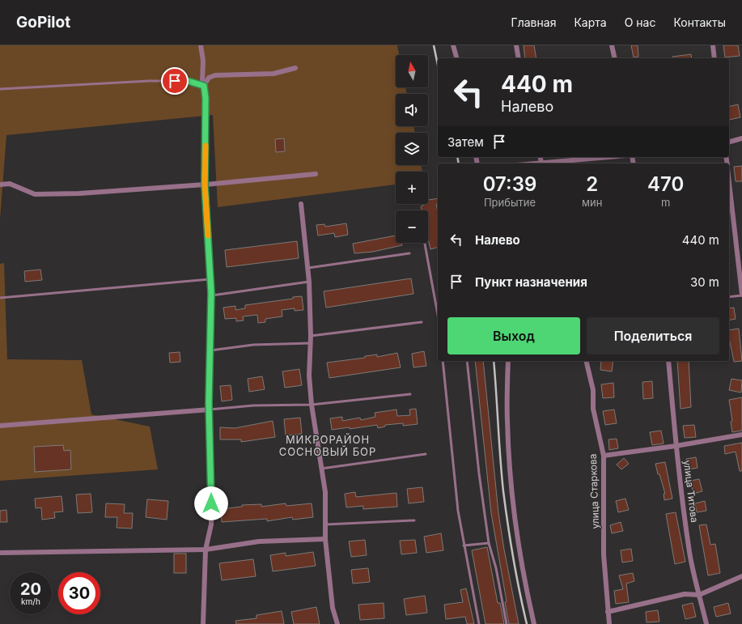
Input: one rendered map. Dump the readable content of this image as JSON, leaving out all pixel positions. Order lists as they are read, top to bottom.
{
  "streets": {
    "street": ["улица Старкова", "улица Титова"]
  },
  "districts": ["МИКРОРАЙОН СОСНОВЫЙ БОР"],
  "north": "top",
  "page": {
    "header": "GoPilot",
    "nav": [
      "Главная",
      "Карта",
      "О нас",
      "Контакты"
    ],
    "map_buttons": ["+", "−"],
    "turn": ["440 m", "Налево"],
    "then": "Затем",
    "eta": [
      "07:39",
      "Прибытие",
      "2",
      "мин",
      "470",
      "m"
    ],
    "list": [
      {
        "name": "Налево",
        "value": "440 m"
      },
      {
        "name": "Пункт назначения",
        "value": "30 m"
      }
    ],
    "buttons": ["Выход", "Поделиться"],
    "speed": "20 km/h",
    "limit": "30"
  }
}
